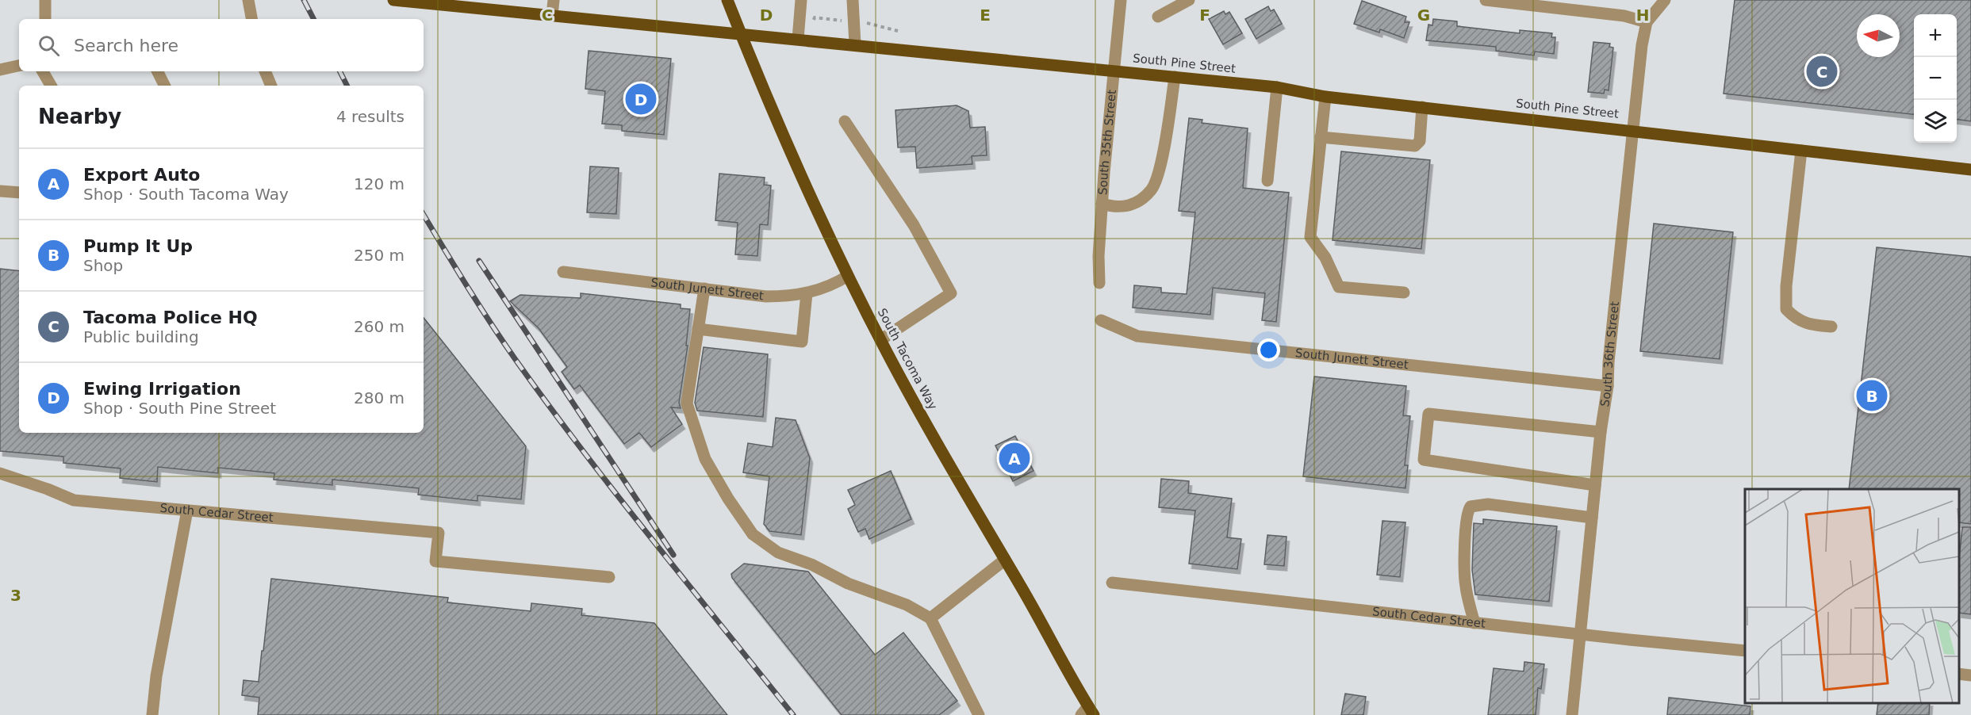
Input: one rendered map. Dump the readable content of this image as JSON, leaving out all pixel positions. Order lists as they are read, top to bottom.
{
  "streets": {
    "main road": ["South Pine Street", "South Tacoma Way"],
    "street": [
      "South 35th Street",
      "South Junett Street",
      "South 36th Street",
      "South Cedar Street"
    ]
  },
  "crossings": [
    ["South Pine Street", "South 35th Street"],
    ["South Pine Street", "South 36th Street"],
    ["South Pine Street", "South Tacoma Way"],
    ["South Junett Street", "South 36th Street"],
    ["South Junett Street", "South Tacoma Way"],
    ["South 36th Street", "South Cedar Street"]
  ],
  "north": "left",
  "page": {
    "map_buttons": ["+", "−"],
    "search": "Search here",
    "pins": [
      "C",
      "D",
      "B",
      "A"
    ],
    "heading": ["Nearby", "4 results"],
    "list": [
      {
        "mark": "A",
        "name": "Export Auto",
        "note": "Shop · South Tacoma Way",
        "value": "120 m"
      },
      {
        "mark": "B",
        "name": "Pump It Up",
        "note": "Shop",
        "value": "250 m"
      },
      {
        "mark": "C",
        "name": "Tacoma Police HQ",
        "note": "Public building",
        "value": "260 m"
      },
      {
        "mark": "D",
        "name": "Ewing Irrigation",
        "note": "Shop · South Pine Street",
        "value": "280 m"
      }
    ]
  },
  "grid": {
    "columns": [
      "C",
      "D",
      "E",
      "F",
      "G",
      "H"
    ],
    "rows": ["3"]
  }
}
